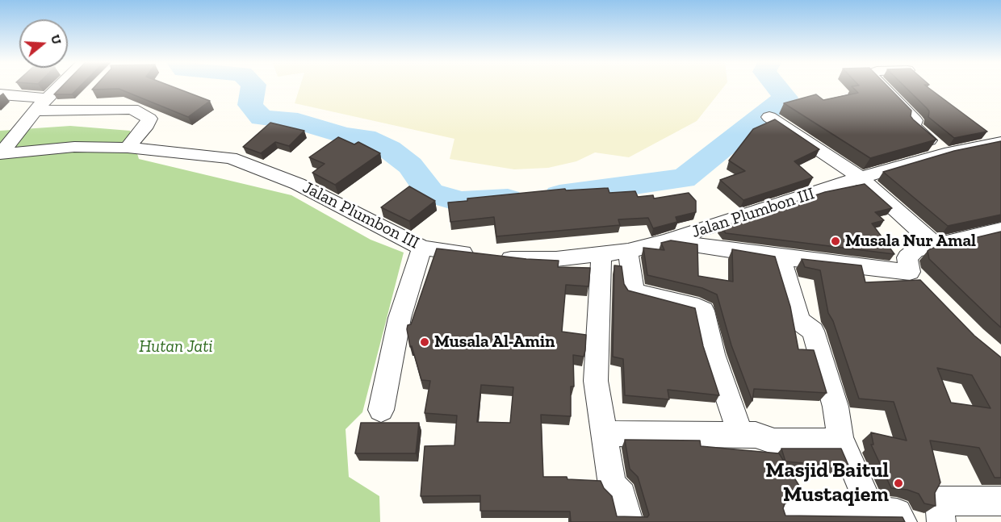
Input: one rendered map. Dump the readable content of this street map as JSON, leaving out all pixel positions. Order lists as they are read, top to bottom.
{
  "streets": {
    "street": ["Jalan Plumbon III"]
  },
  "parks": ["Hutan Jati"],
  "places": ["Musala Nur Amal", "Musala Al-Amin", "Masjid Baitul Mustaqiem"],
  "north": "right"
}
